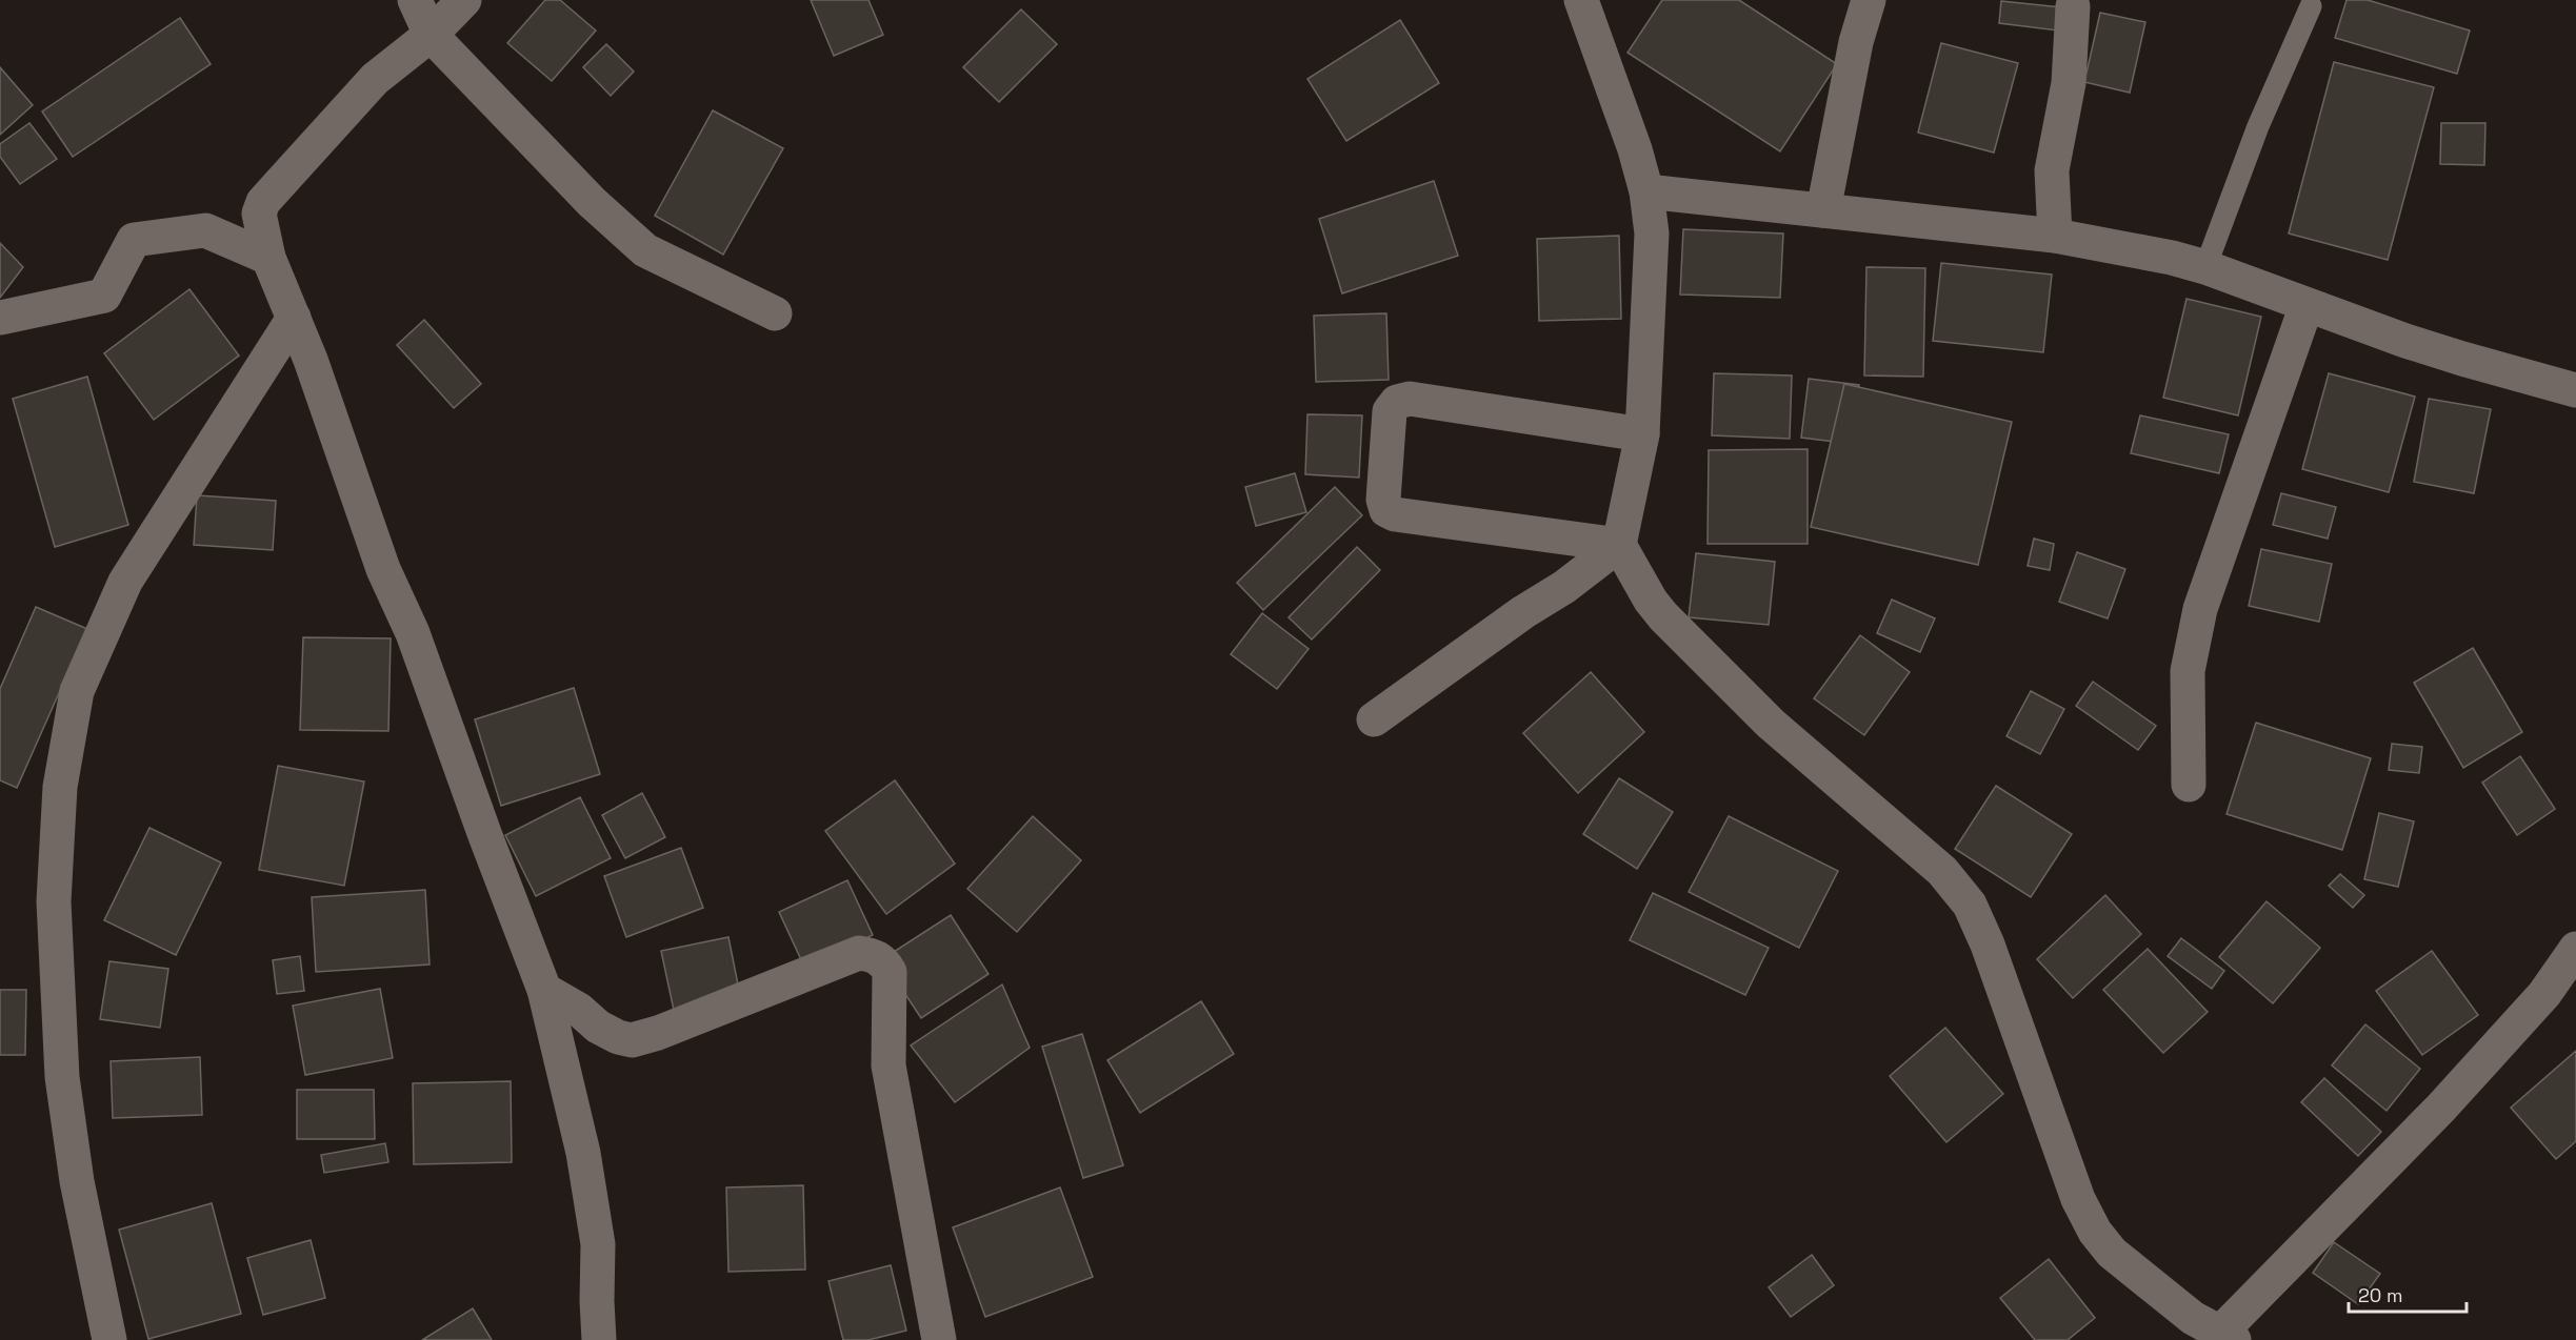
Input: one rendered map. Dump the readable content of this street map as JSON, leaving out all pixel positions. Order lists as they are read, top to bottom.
{
  "scale_bar": "20 m"
}
